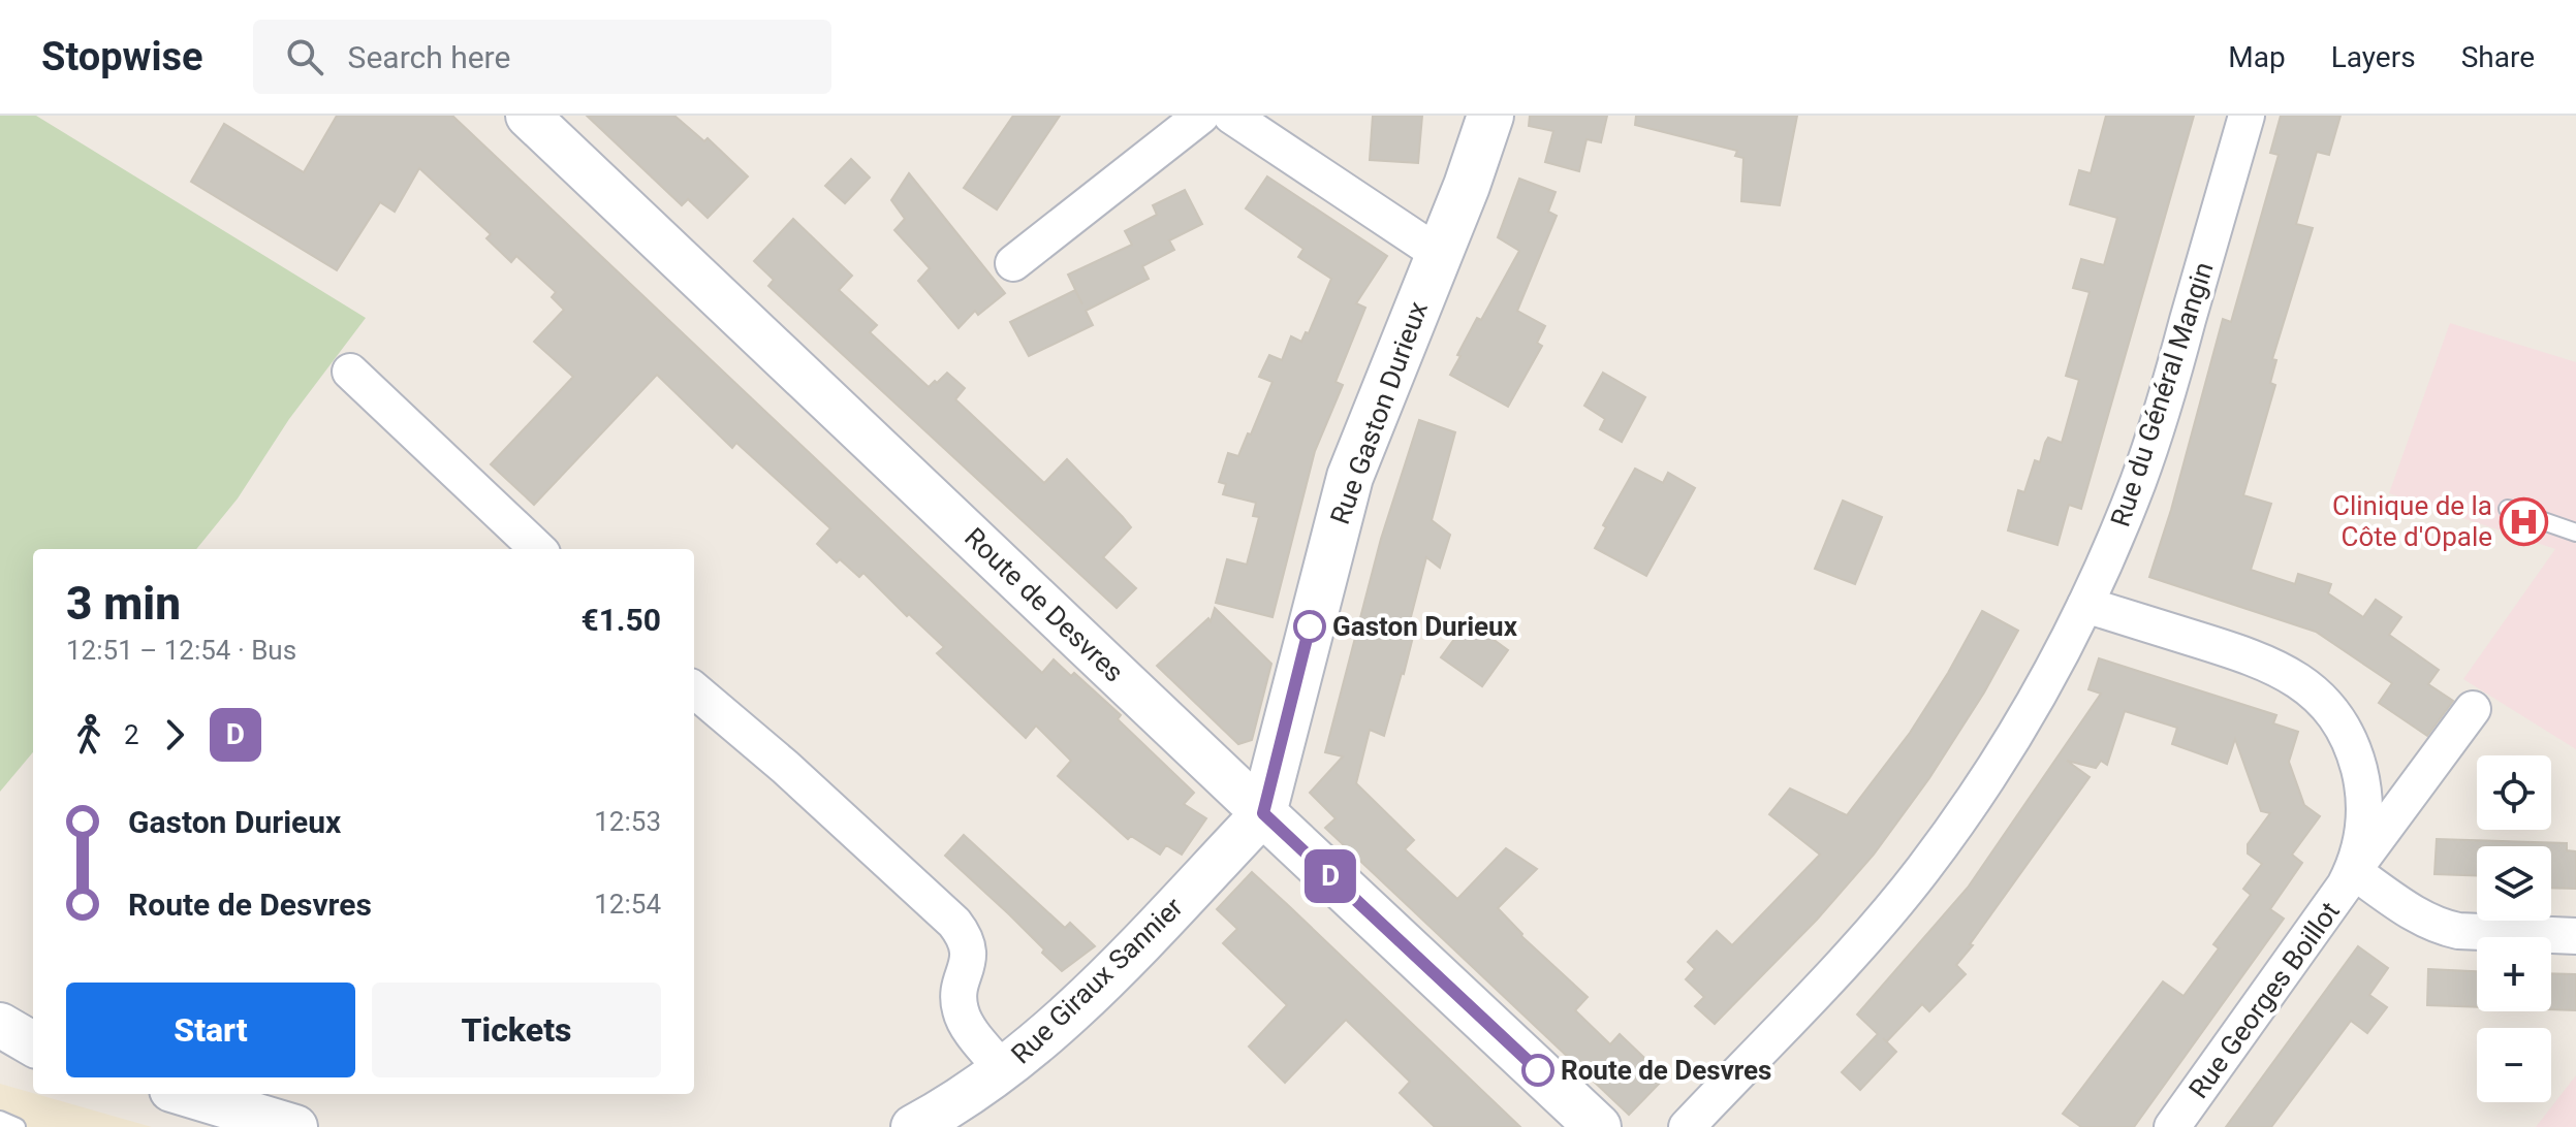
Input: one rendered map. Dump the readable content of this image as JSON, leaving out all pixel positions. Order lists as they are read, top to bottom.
{
  "streets": {
    "main road": ["Rue Gaston Durieux", "Route de Desvres"],
    "street": ["Rue du Général Mangin", "Rue Giraux Sannier", "Rue Georges Boillot"]
  },
  "crossings": [
    ["Rue du Général Mangin", "Rue Georges Boillot"],
    ["Rue Gaston Durieux", "Route de Desvres"],
    ["Rue Gaston Durieux", "Rue Giraux Sannier"],
    ["Route de Desvres", "Rue Giraux Sannier"]
  ],
  "places": {
    "hospital": ["Clinique de la Côte d'Opale"],
    "other": ["Gaston Durieux", "Route de Desvres"]
  },
  "lines": ["bus line D"],
  "page": {
    "header": "Stopwise",
    "search": "Search here",
    "nav": ["Map", "Layers", "Share"],
    "on_map": "D",
    "heading": ["3 min", "12:51 – 12:54 · Bus", "€1.50"],
    "legs": ["2", "D"],
    "map_buttons": ["+", "−"],
    "list": [
      {
        "name": "Gaston Durieux",
        "value": "12:53"
      },
      {
        "name": "Route de Desvres",
        "value": "12:54"
      }
    ],
    "buttons": ["Start", "Tickets"]
  }
}
